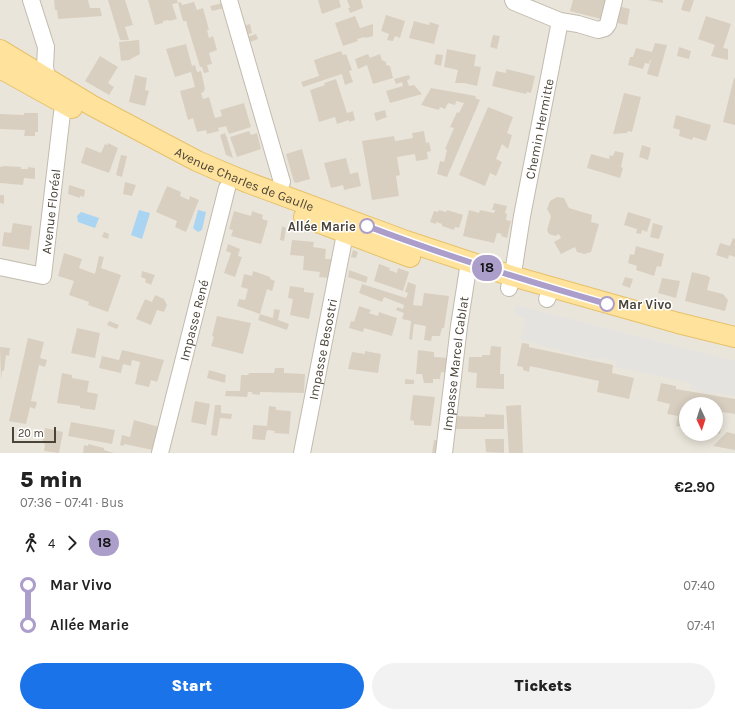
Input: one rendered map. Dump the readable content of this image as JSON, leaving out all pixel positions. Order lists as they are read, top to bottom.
{
  "streets": {
    "main road": ["Avenue Charles de Gaulle"],
    "street": [
      "Chemin Hermitte",
      "Avenue Floréal",
      "Impasse René",
      "Impasse Besostri",
      "Impasse Marcel Cablat"
    ]
  },
  "crossings": [
    ["Chemin Hermitte", "Avenue Charles de Gaulle"],
    ["Avenue Charles de Gaulle", "Avenue Floréal"],
    ["Avenue Charles de Gaulle", "Impasse René"],
    ["Avenue Charles de Gaulle", "Impasse Besostri"],
    ["Avenue Charles de Gaulle", "Impasse Marcel Cablat"]
  ],
  "places": ["Allée Marie", "Mar Vivo"],
  "lines": ["bus line 18"],
  "scale_bar": "20 m",
  "north": "bottom",
  "page": {
    "on_map": "18",
    "scale": "20 m",
    "heading": ["5 min", "07:36 – 07:41 · Bus", "€2.90"],
    "legs": ["4", "18"],
    "list": [
      {
        "name": "Mar Vivo",
        "value": "07:40"
      },
      {
        "name": "Allée Marie",
        "value": "07:41"
      }
    ],
    "buttons": ["Start", "Tickets"]
  }
}
